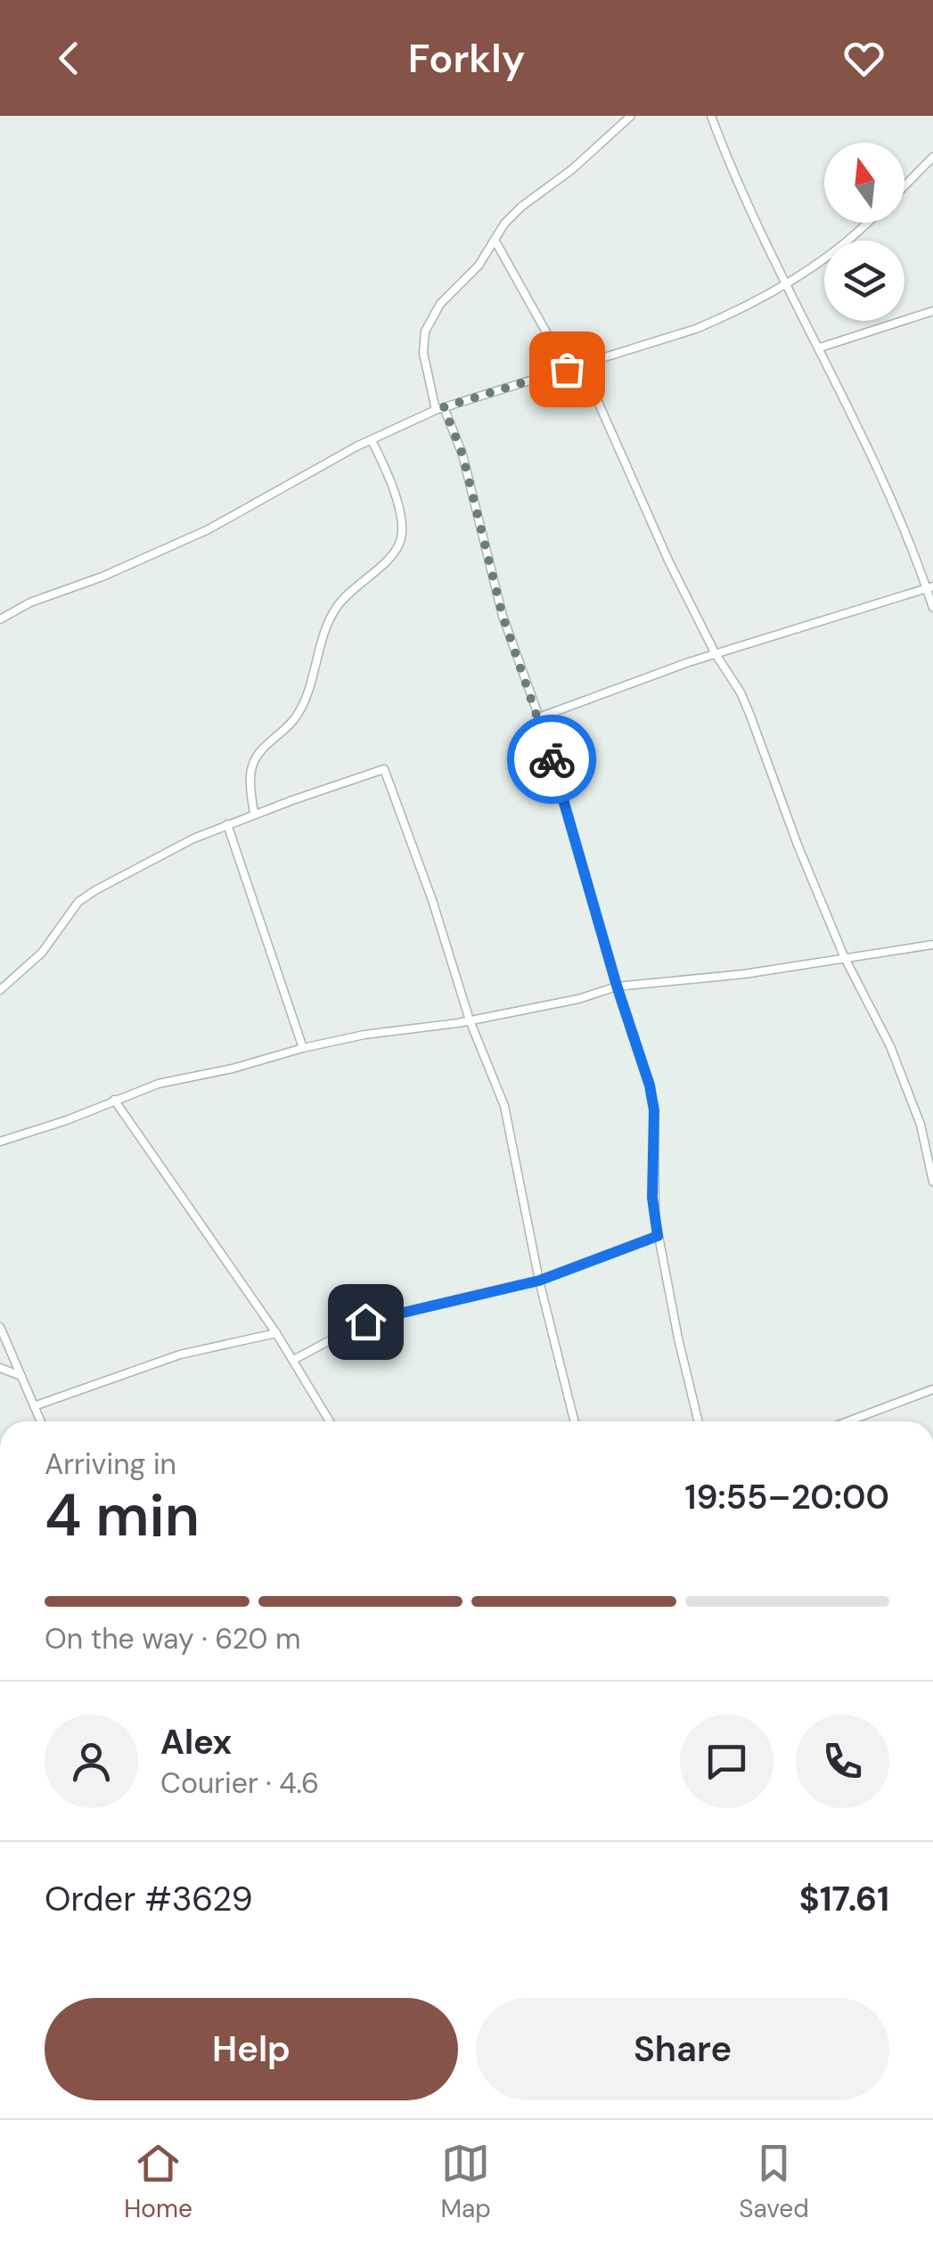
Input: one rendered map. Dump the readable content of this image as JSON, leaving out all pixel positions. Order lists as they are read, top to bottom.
{
  "north": "top",
  "page": {
    "header": "Forkly",
    "heading": ["4 min", "Arriving in", "19:55–20:00"],
    "panel": [
      "Alex",
      "Courier · 4.6",
      "Order #3629",
      "$17.61"
    ],
    "bar": "On the way · 620 m",
    "buttons": ["Help", "Share"],
    "tabs": ["Home", "Map", "Saved"]
  }
}
